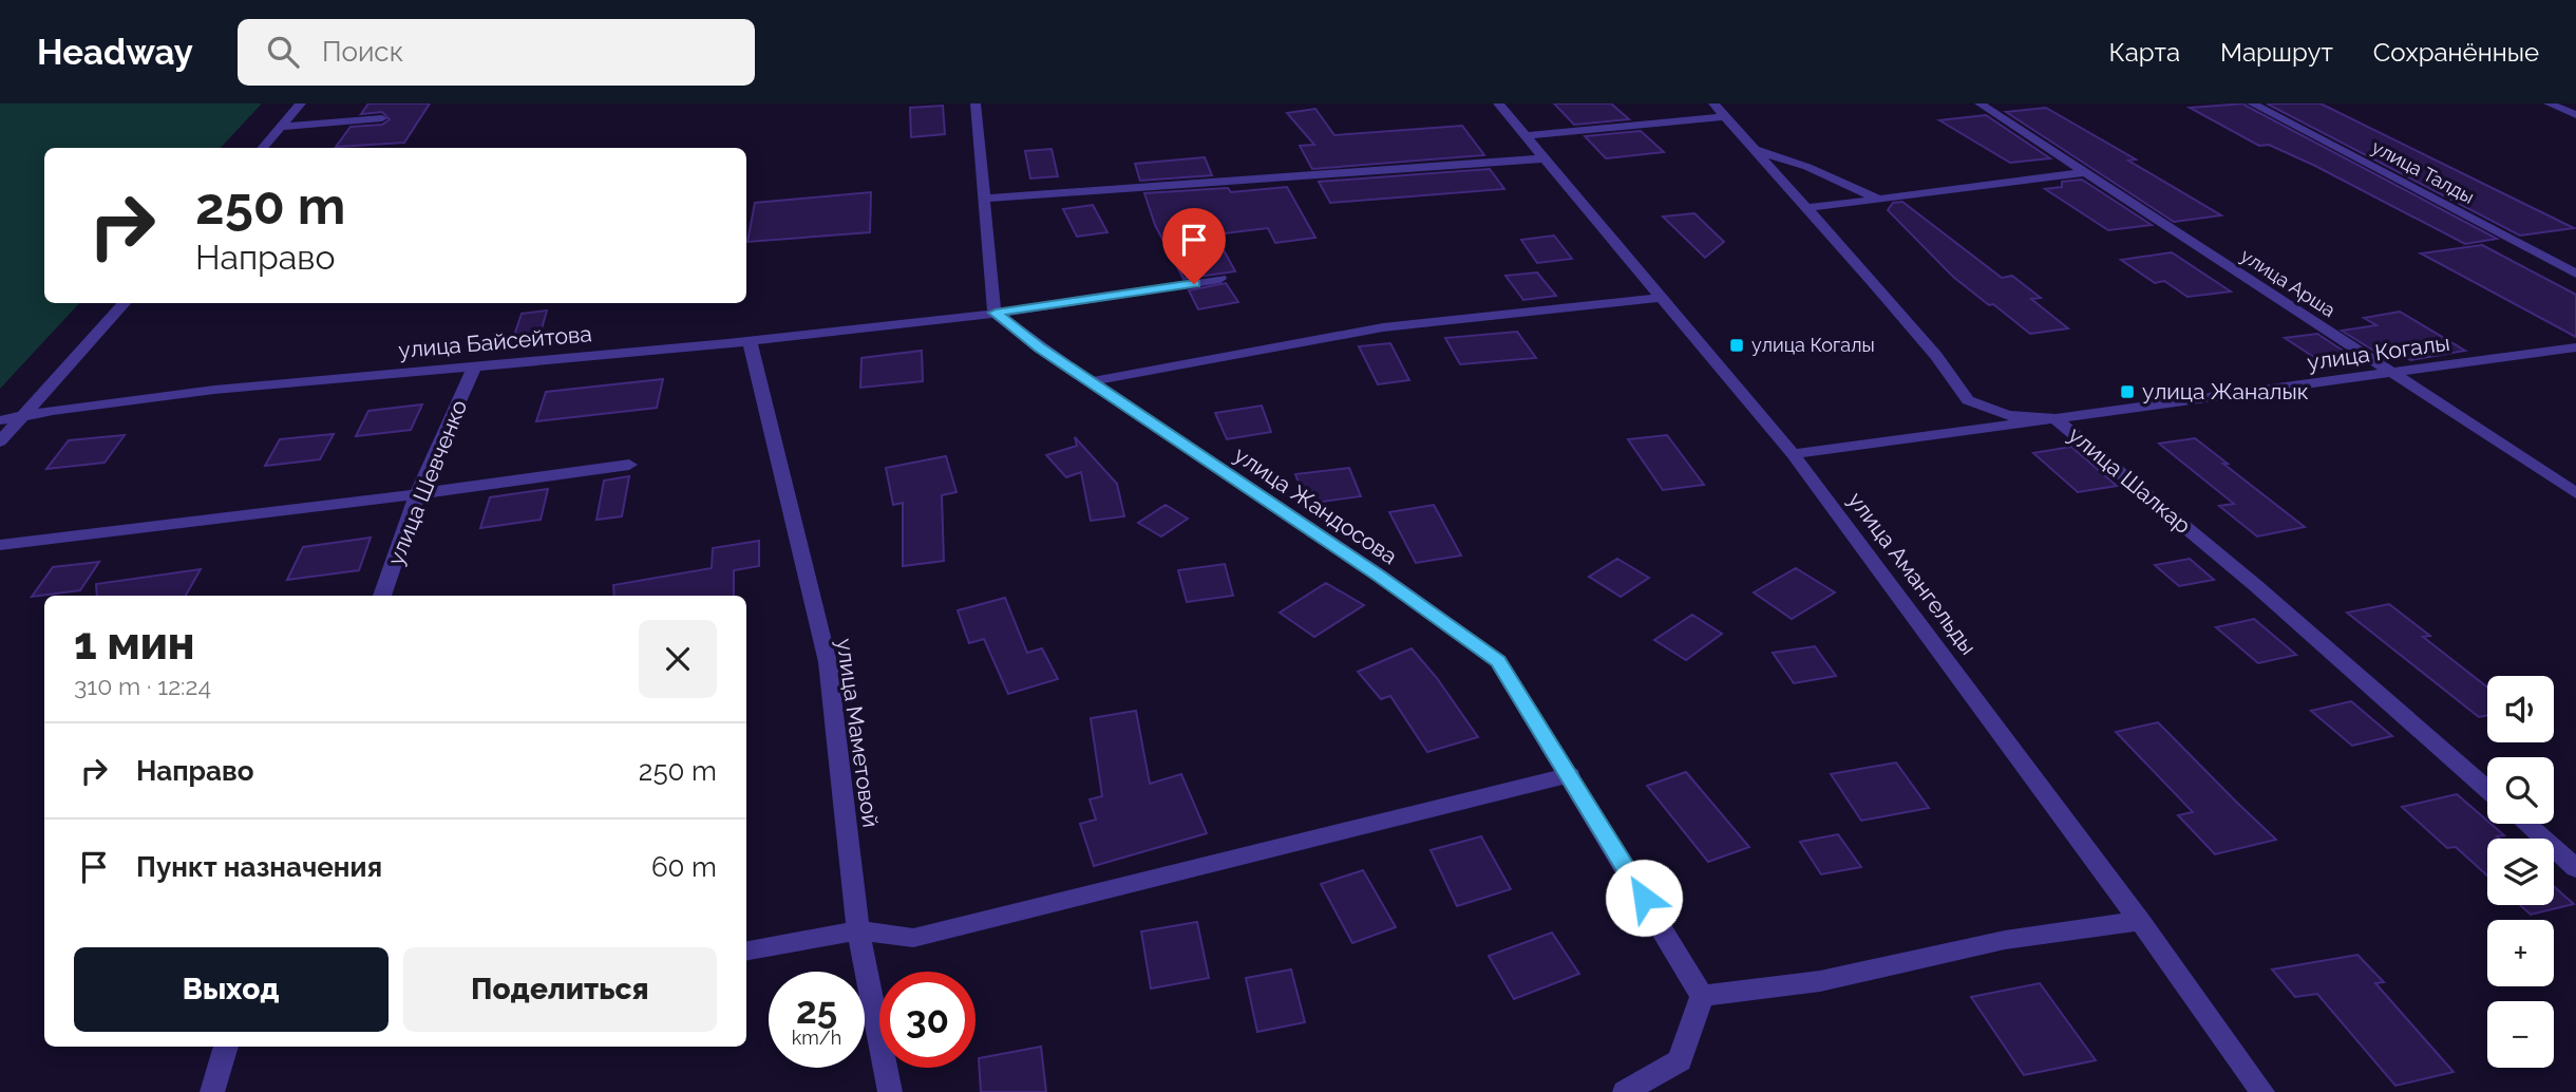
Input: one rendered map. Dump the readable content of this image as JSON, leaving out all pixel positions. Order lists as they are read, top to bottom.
{
  "streets": {
    "street": [
      "улица Талды",
      "улица Арша",
      "улица Байсейтова",
      "улица Когалы",
      "улица Шалкар",
      "улица Шевченко",
      "улица Жандосова",
      "улица Амангельды",
      "улица Маметовой"
    ]
  },
  "crossings": [
    ["улица Арша", "улица Когалы"],
    ["улица Байсейтова", "улица Шевченко"],
    ["улица Байсейтова", "улица Жандосова"],
    ["улица Байсейтова", "улица Маметовой"],
    ["улица Когалы", "улица Шалкар"],
    ["улица Когалы", "улица Амангельды"]
  ],
  "places": {
    "transit": ["улица Когалы", "улица Жаналык"]
  },
  "page": {
    "header": "Headway",
    "search": "Поиск",
    "nav": ["Карта", "Маршрут", "Сохранённые"],
    "turn": ["250 m", "Направо"],
    "heading": ["1 мин", "310 m · 12:24"],
    "map_buttons": ["+", "−"],
    "list": [
      {
        "name": "Направо",
        "value": "250 m"
      },
      {
        "name": "Пункт назначения",
        "value": "60 m"
      }
    ],
    "buttons": ["Выход", "Поделиться"],
    "speed": "25 km/h",
    "limit": "30"
  }
}
